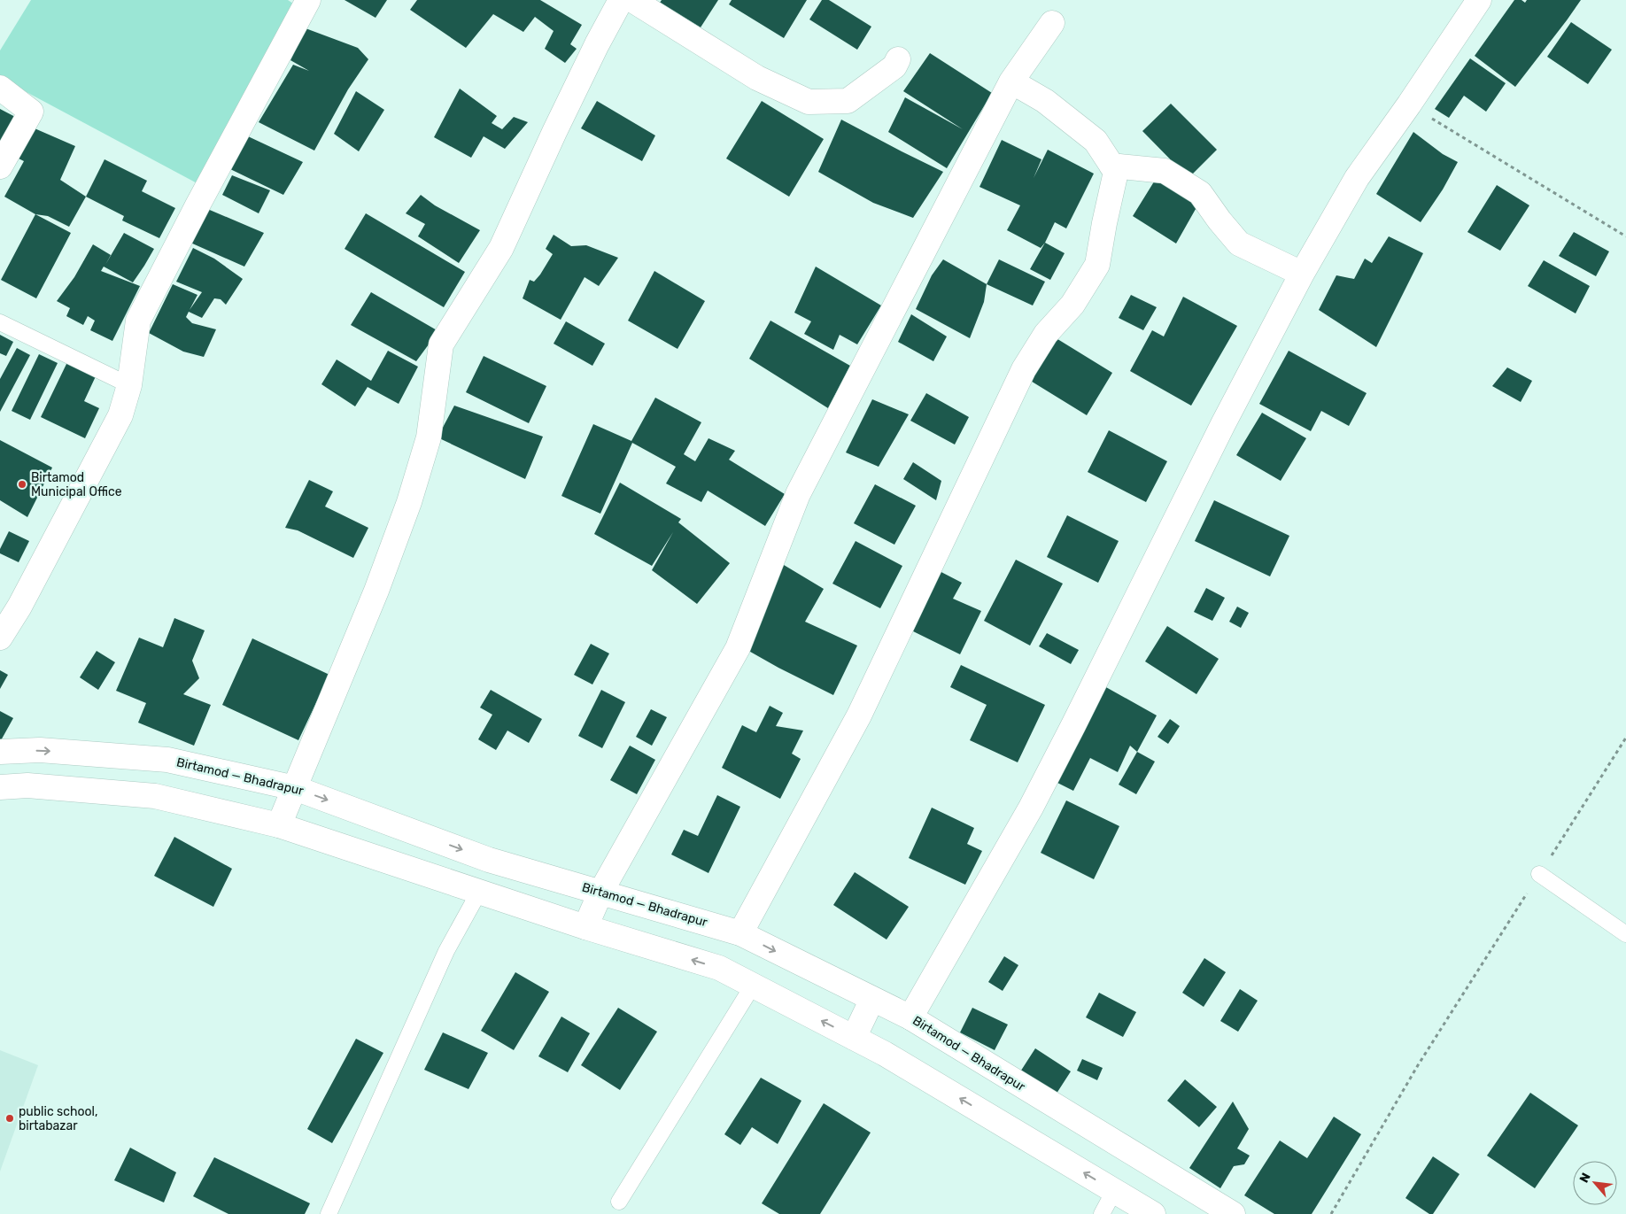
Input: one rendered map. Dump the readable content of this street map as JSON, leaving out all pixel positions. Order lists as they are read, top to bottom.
{
  "streets": {
    "street": ["Birtamod — Bhadrapur"]
  },
  "places": ["Birtamod Municipal Office", "public school, birtabazar"],
  "north": "top left"
}
